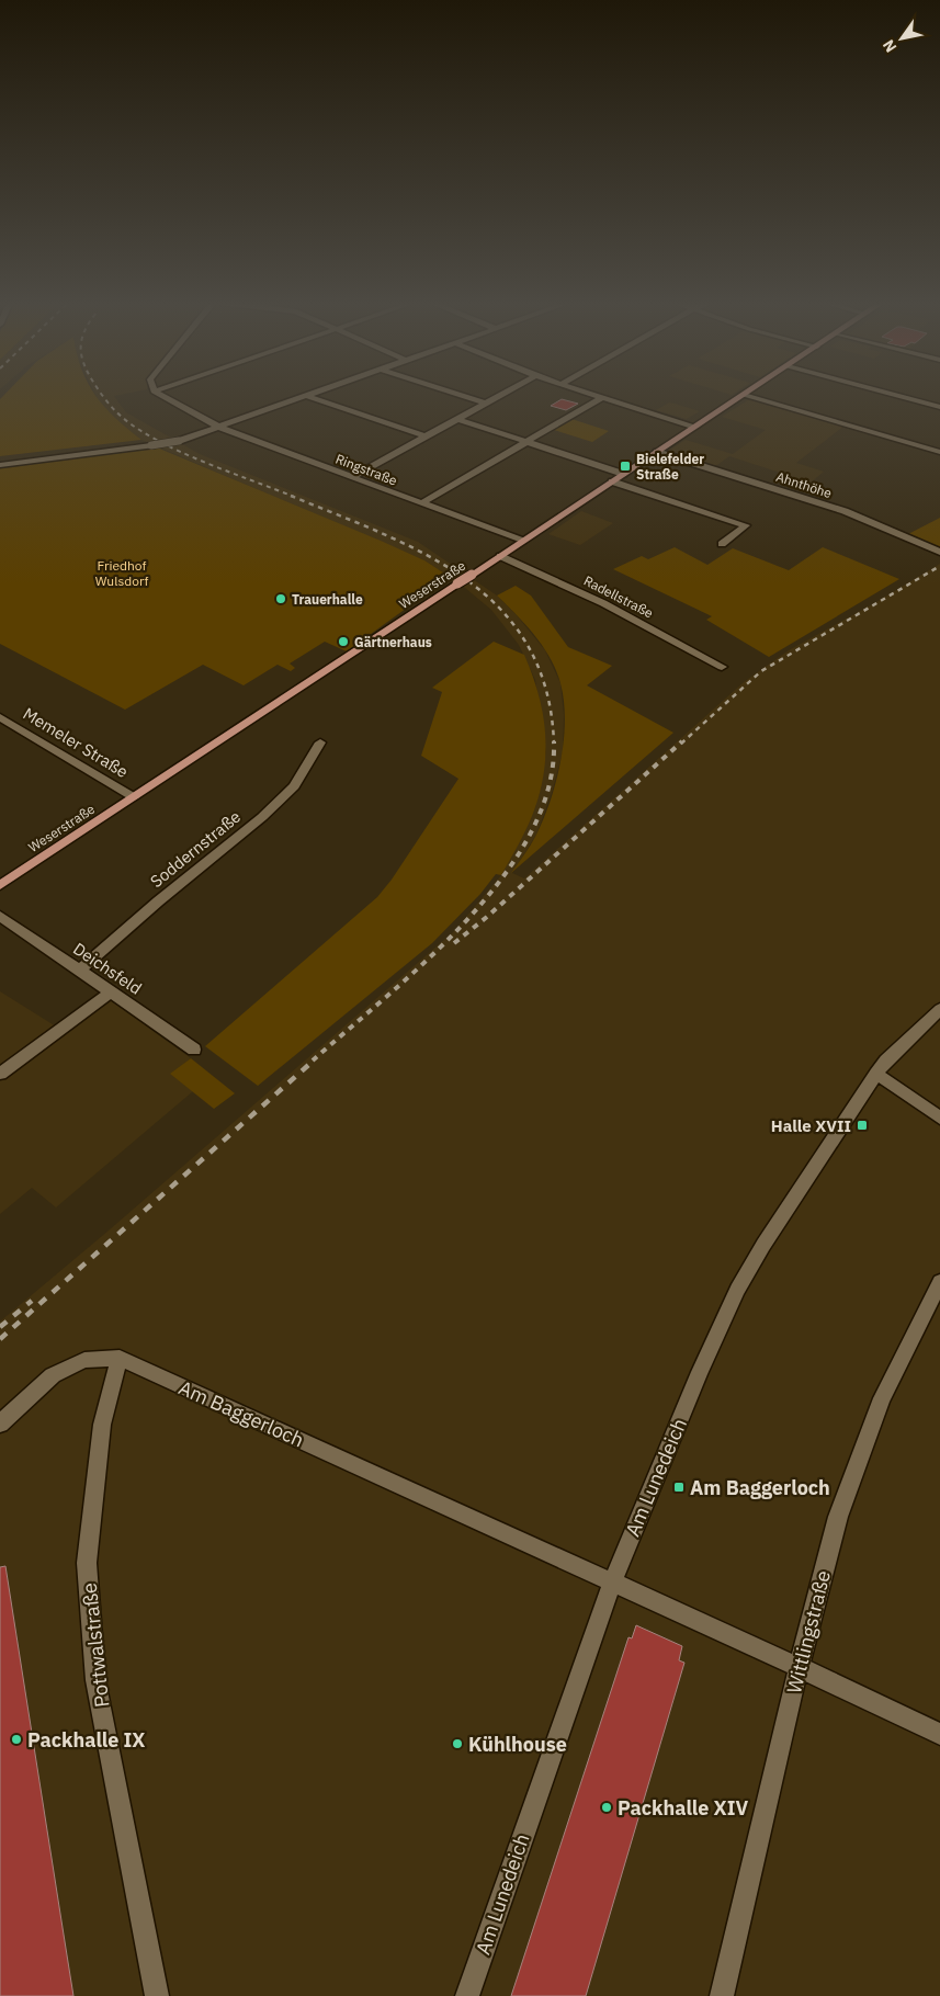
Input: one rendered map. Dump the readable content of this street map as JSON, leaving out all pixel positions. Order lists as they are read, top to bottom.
{
  "streets": {
    "main road": ["Weserstraße"],
    "street": [
      "Ringstraße",
      "Ahnthöhe",
      "Radellstraße",
      "Memeler Straße",
      "Soddernstraße",
      "Deichsfeld",
      "Am Baggerloch",
      "Am Lunedeich",
      "Wittlingstraße",
      "Pottwalstraße"
    ]
  },
  "crossings": [
    ["Ringstraße", "Weserstraße"],
    ["Ahnthöhe", "Weserstraße"],
    ["Weserstraße", "Radellstraße"],
    ["Weserstraße", "Memeler Straße"],
    ["Soddernstraße", "Deichsfeld"],
    ["Am Baggerloch", "Am Lunedeich"],
    ["Am Baggerloch", "Wittlingstraße"],
    ["Am Baggerloch", "Pottwalstraße"]
  ],
  "parks": ["Friedhof Wulsdorf"],
  "places": {
    "transit": ["Bielefelder Straße", "Halle XVII", "Am Baggerloch"],
    "other": [
      "Trauerhalle",
      "Gärtnerhaus",
      "Packhalle IX",
      "Kühlhouse",
      "Packhalle XIV"
    ]
  },
  "north": "bottom left"
}
